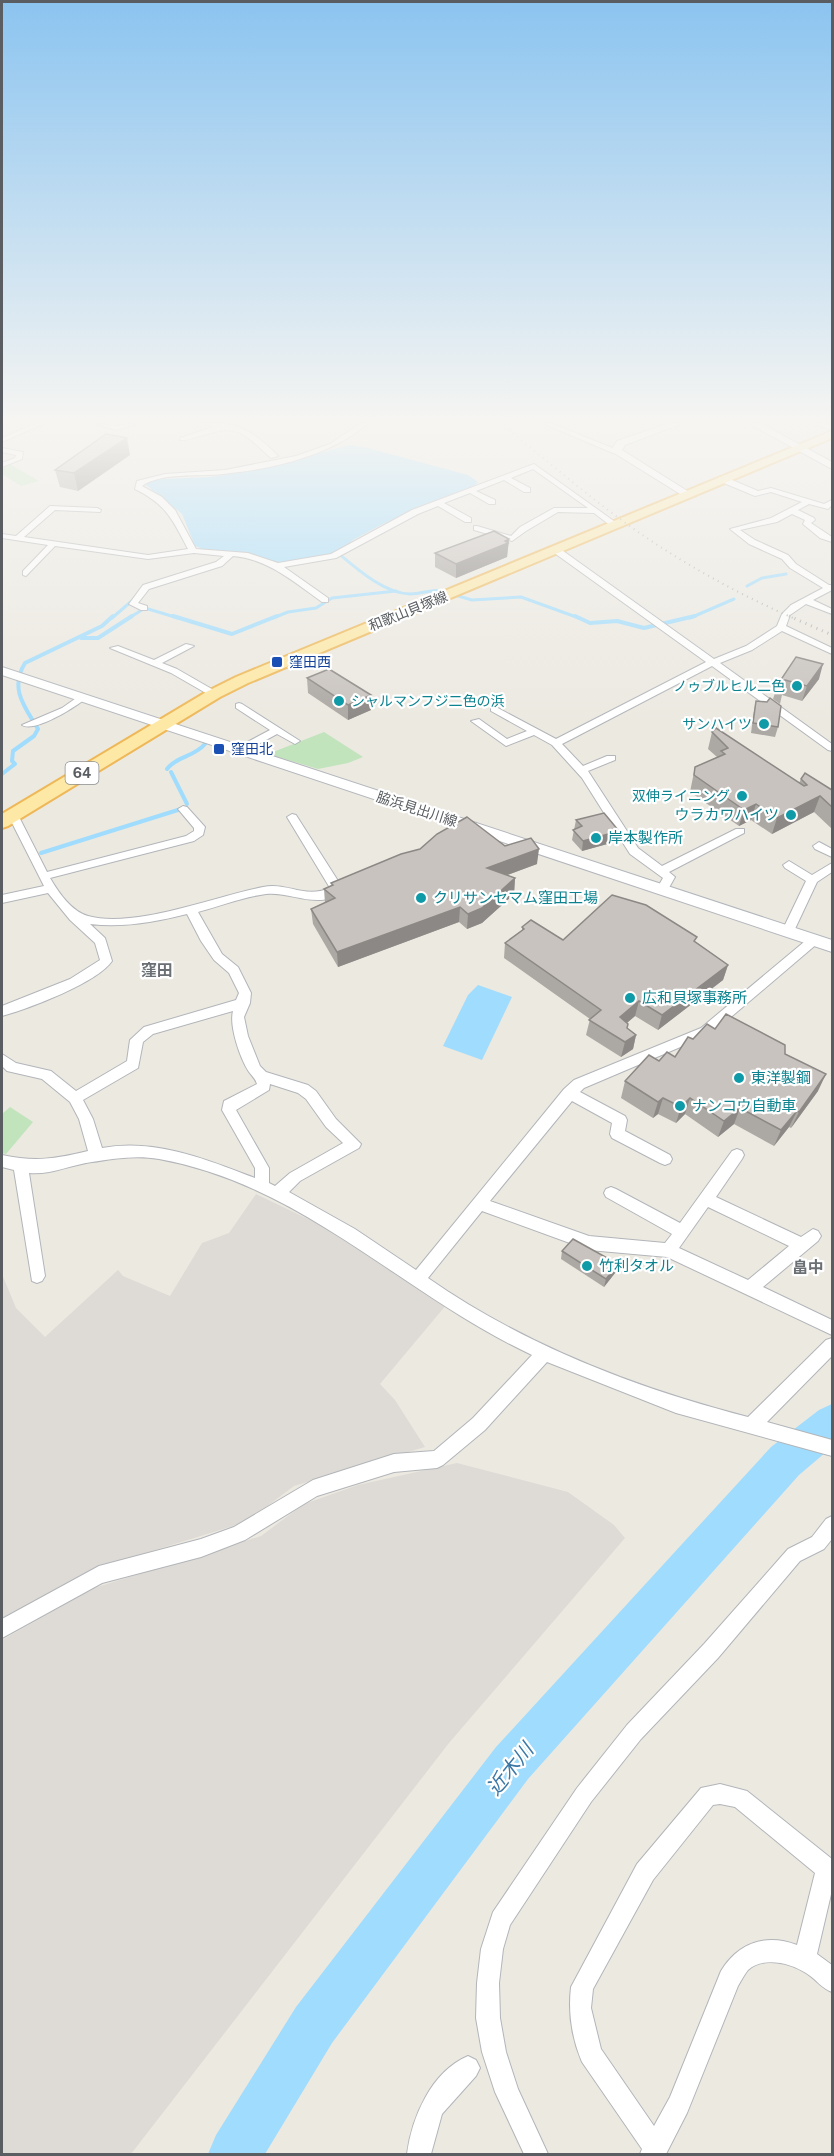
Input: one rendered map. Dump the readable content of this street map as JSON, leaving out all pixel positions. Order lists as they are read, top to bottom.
{
  "streets": {
    "main road": ["和歌山貝塚線", "64"],
    "street": ["脇浜見出川線"]
  },
  "crossings": [
    ["和歌山貝塚線", "脇浜見出川線"]
  ],
  "districts": ["窪田", "畠中"],
  "water": ["近木川"],
  "places": {
    "transit": ["窪田西", "窪田北"],
    "other": [
      "ノゥブルヒル二色",
      "シャルマンフジ二色の浜",
      "サンハイツ",
      "双伸ライニング",
      "ウラカワハイツ",
      "岸本製作所",
      "クリサンセマム窪田工場",
      "広和貝塚事務所",
      "東洋製鋼",
      "ナンコウ自動車",
      "竹利タオル"
    ]
  }
}
